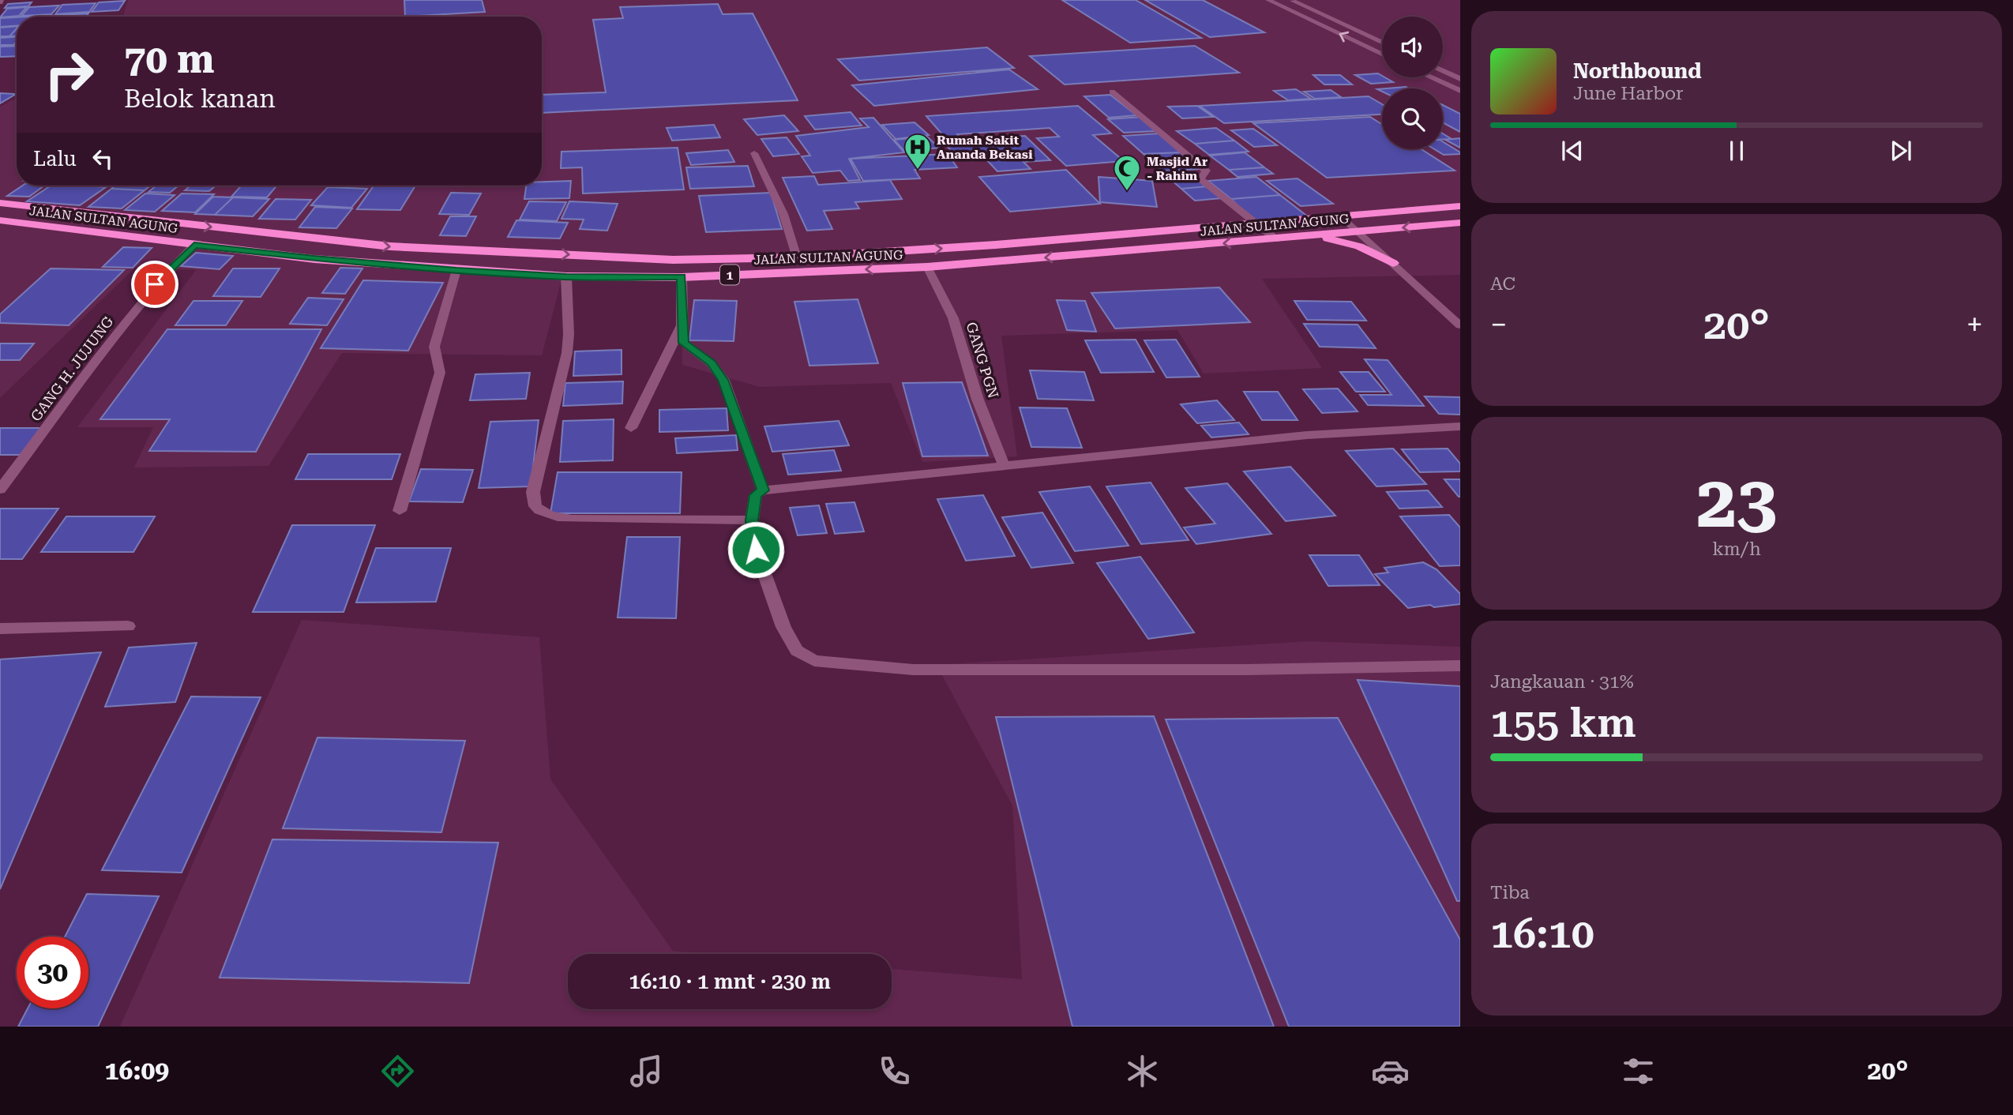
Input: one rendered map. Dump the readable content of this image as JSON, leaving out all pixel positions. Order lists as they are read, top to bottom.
{
  "streets": {
    "highway": ["JALAN SULTAN AGUNG", "1"],
    "street": ["GANG PGN", "GANG H. JUJUNG"]
  },
  "crossings": [
    ["JALAN SULTAN AGUNG", "GANG PGN"],
    ["JALAN SULTAN AGUNG", "GANG H. JUJUNG"]
  ],
  "places": {
    "hospital": ["Rumah Sakit Ananda Bekasi"],
    "mosque": ["Masjid Ar - Rahim"]
  },
  "page": {
    "turn": ["70 m", "Belok kanan"],
    "song": ["Northbound", "June Harbor"],
    "then": "Lalu",
    "tile": [
      "AC",
      ["23", "km/h"],
      ["Jangkauan · 31%", "155 km"],
      ["Tiba", "16:10"]
    ],
    "heat": ["−", "20°", "+"],
    "limit": "30",
    "trip": "16:10 · 1 mnt · 230 m",
    "tabs": ["16:09", "20°"]
  }
}
